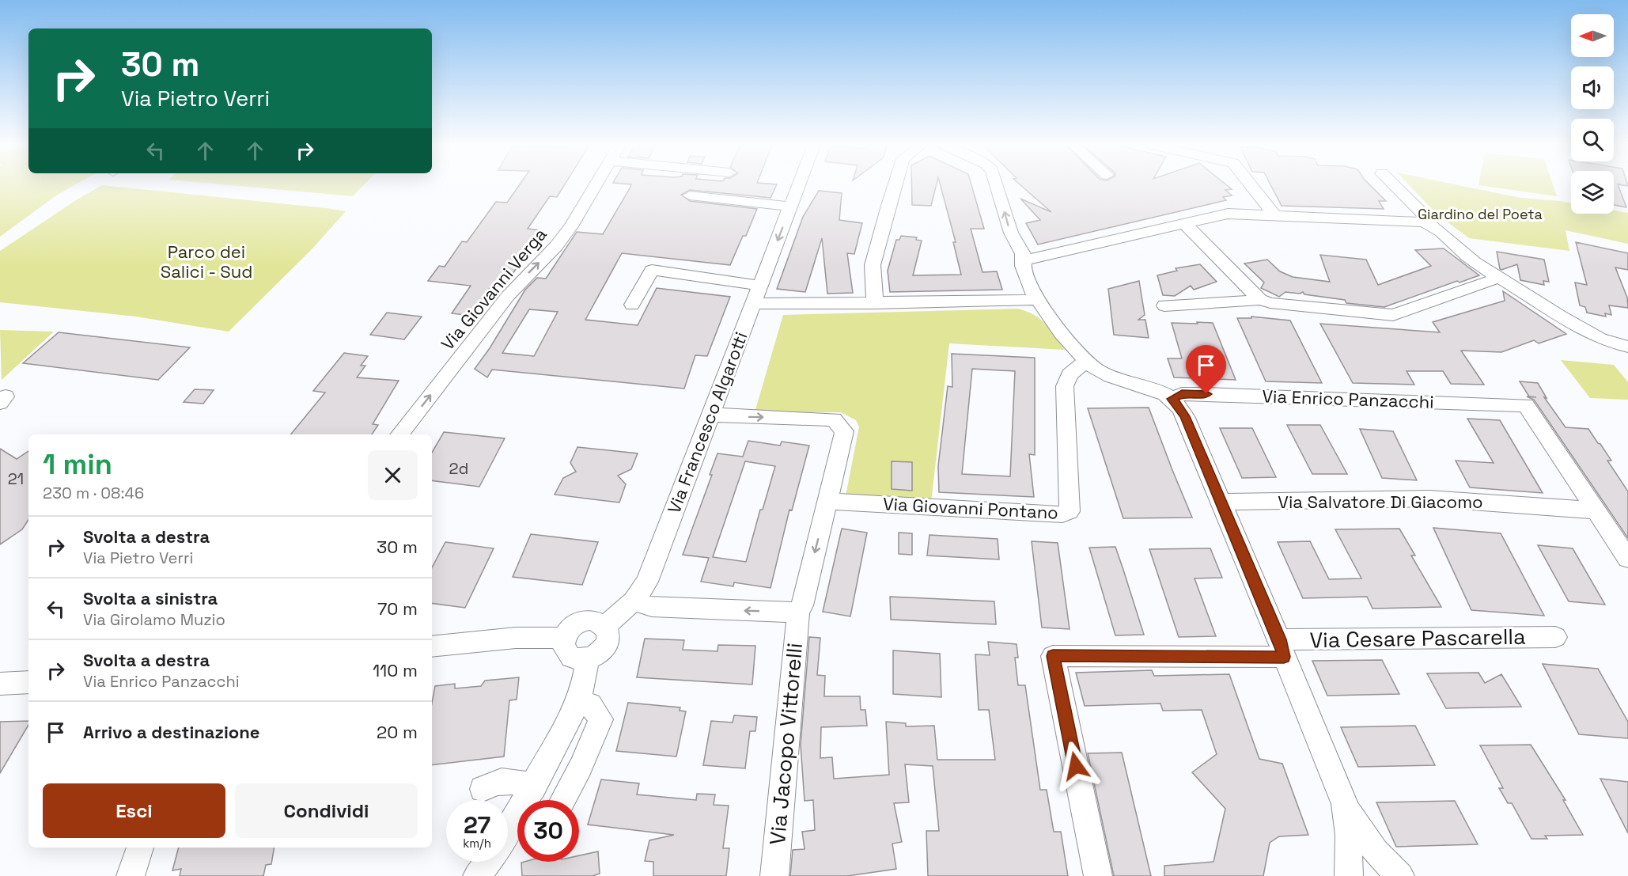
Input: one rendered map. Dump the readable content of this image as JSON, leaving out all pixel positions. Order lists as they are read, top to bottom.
{
  "streets": {
    "street": [
      "Via Giovanni Verga",
      "Via Enrico Panzacchi",
      "Via Francesco Algarotti",
      "Via Salvatore Di Giacomo",
      "Via Giovanni Pontano",
      "Via Cesare Pascarella",
      "Via Jacopo Vittorelli"
    ]
  },
  "crossings": [
    ["Via Enrico Panzacchi", "Via Salvatore Di Giacomo"],
    ["Via Francesco Algarotti", "Via Jacopo Vittorelli"],
    ["Via Giovanni Pontano", "Via Jacopo Vittorelli"]
  ],
  "one_way": ["Via Giovanni Verga"],
  "parks": ["Giardino del Poeta", "Parco dei Salici - Sud"],
  "house_numbers": ["2d", "21"],
  "north": "left",
  "page": {
    "turn": ["30 m", "Via Pietro Verri"],
    "heading": ["1 min", "230 m · 08:46"],
    "list": [
      {
        "name": "Svolta a destra",
        "note": "Via Pietro Verri",
        "value": "30 m"
      },
      {
        "name": "Svolta a sinistra",
        "note": "Via Girolamo Muzio",
        "value": "70 m"
      },
      {
        "name": "Svolta a destra",
        "note": "Via Enrico Panzacchi",
        "value": "110 m"
      },
      {
        "name": "Arrivo a destinazione",
        "value": "20 m"
      }
    ],
    "buttons": ["Esci", "Condividi"],
    "speed": "27 km/h",
    "limit": "30"
  }
}
